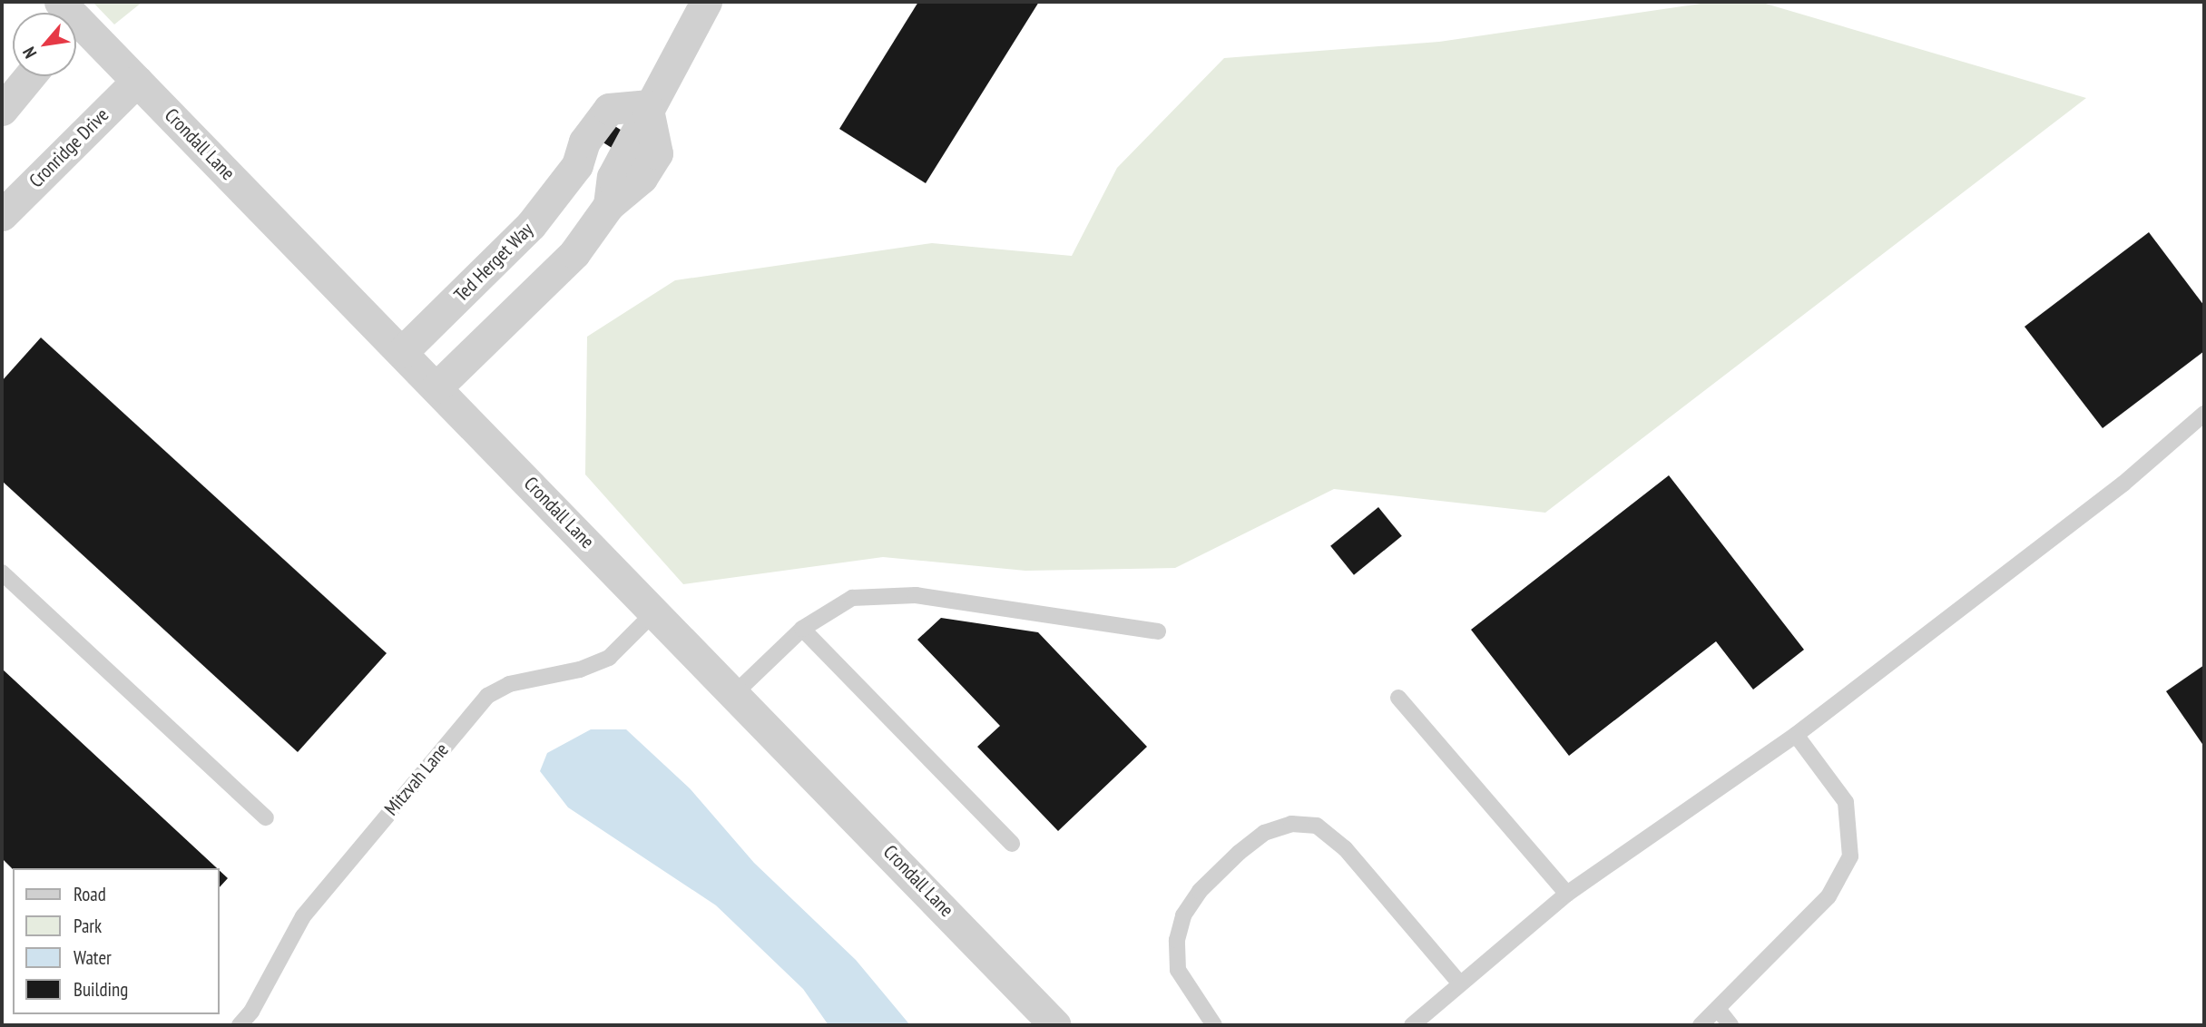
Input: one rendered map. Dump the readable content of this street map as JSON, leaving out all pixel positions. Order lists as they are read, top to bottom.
{
  "streets": {
    "street": ["Crondall Lane", "Cronridge Drive", "Ted Herget Way"],
    "lane": ["Mitzvah Lane"]
  },
  "crossings": [
    ["Crondall Lane", "Cronridge Drive"],
    ["Crondall Lane", "Ted Herget Way"],
    ["Crondall Lane", "Mitzvah Lane"]
  ],
  "legend": [
    "Road",
    "Park",
    "Water",
    "Building"
  ],
  "north": "bottom left"
}
